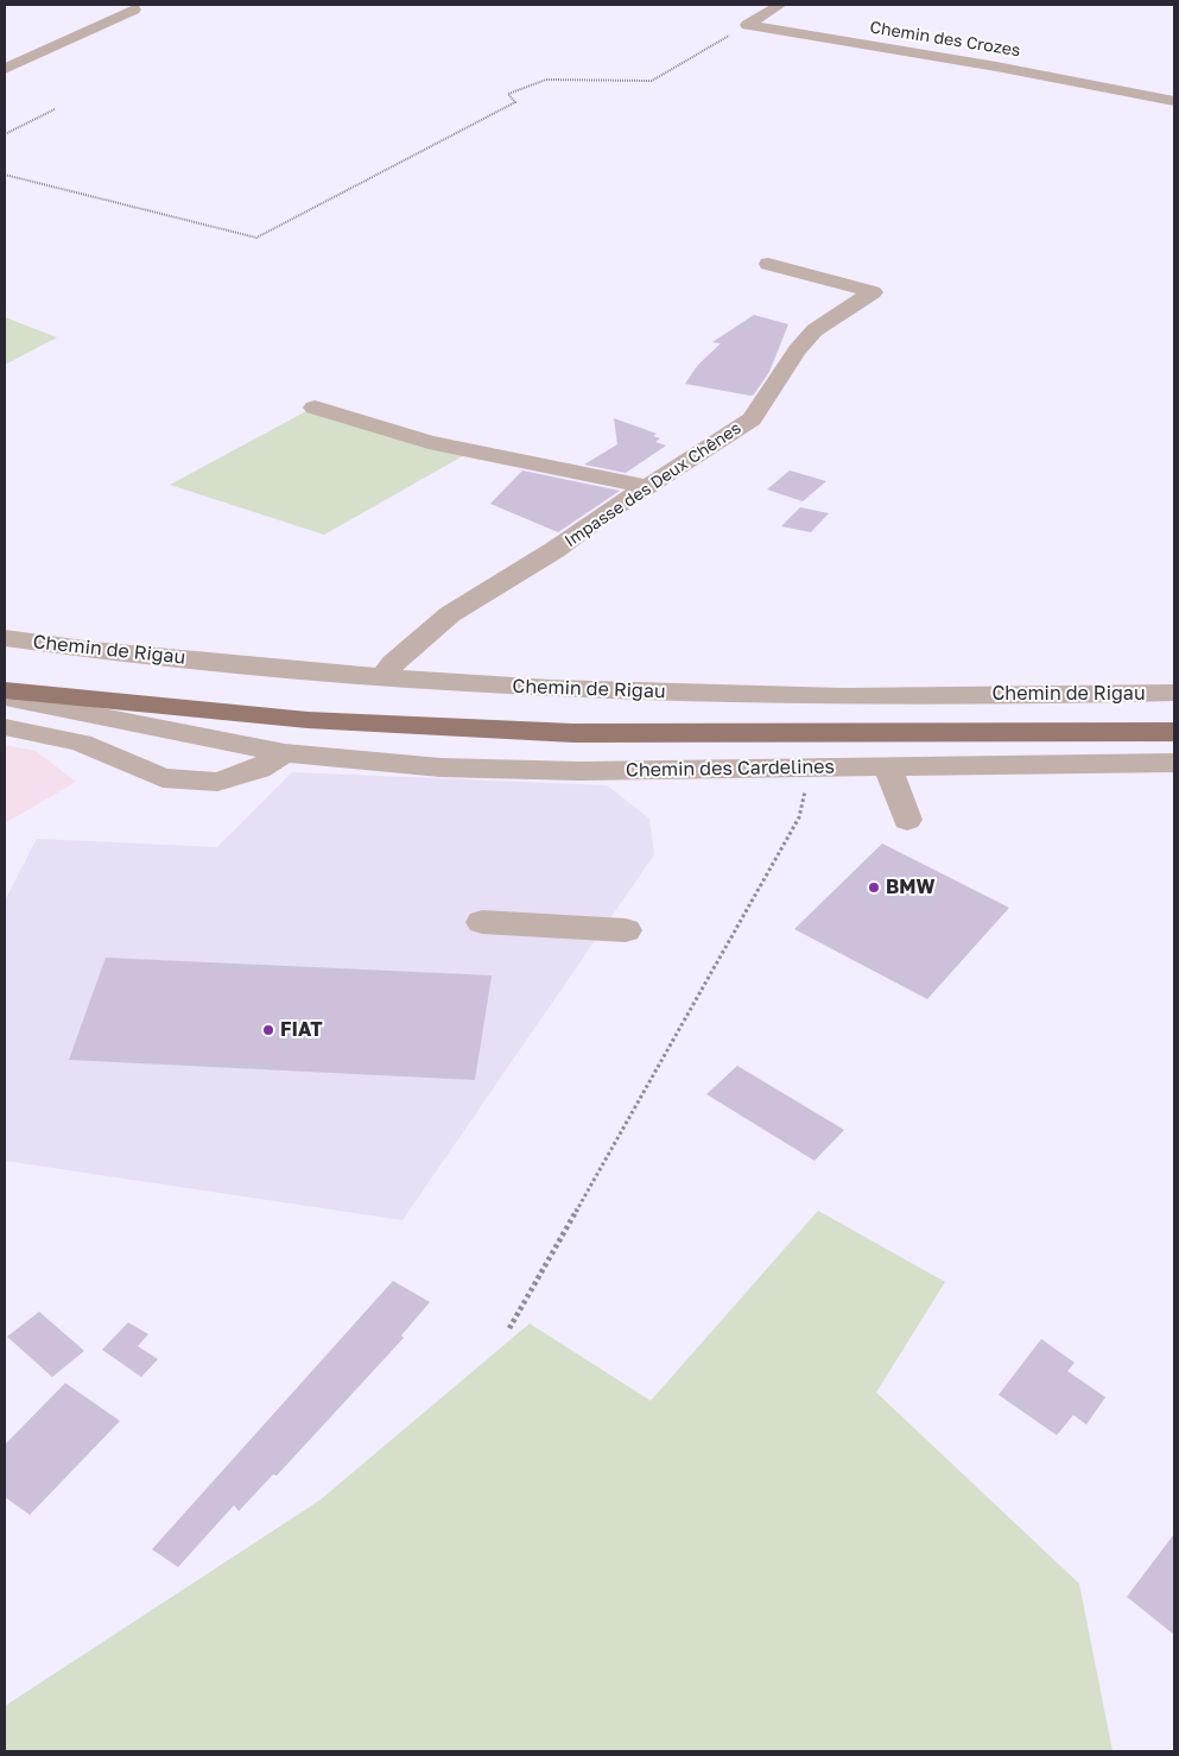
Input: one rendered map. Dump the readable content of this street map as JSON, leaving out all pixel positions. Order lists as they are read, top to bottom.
{
  "streets": {
    "street": [
      "Chemin des Crozes",
      "Impasse des Deux Chênes",
      "Chemin de Rigau",
      "Chemin des Cardelines"
    ]
  },
  "crossings": [
    ["Impasse des Deux Chênes", "Chemin de Rigau"]
  ],
  "places": ["BMW", "FIAT"]
}
